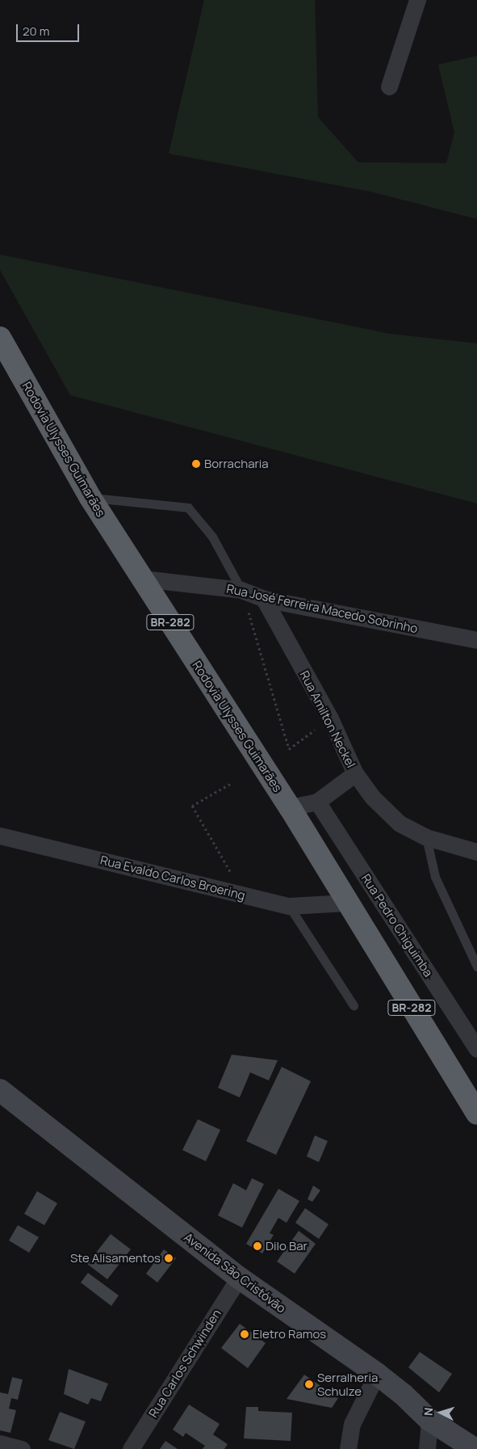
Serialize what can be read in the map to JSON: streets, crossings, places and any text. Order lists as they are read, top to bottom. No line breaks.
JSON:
{"streets":{"highway":["Rodovia Ulysses Guimarães","BR-282"],"main road":["Avenida São Cristóvão"],"street":["Rua José Ferreira Macedo Sobrinho","Rua Amilton Neckel","Rua Evaldo Carlos Broering","Rua Pedro Chiguimba","Rua Carlos Schwinden"]},"crossings":[["Rodovia Ulysses Guimarães","Rua José Ferreira Macedo Sobrinho"],["Rodovia Ulysses Guimarães","Rua Amilton Neckel"],["Rodovia Ulysses Guimarães","Rua Evaldo Carlos Broering"],["Rua José Ferreira Macedo Sobrinho","Rua Amilton Neckel"],["Rua Amilton Neckel","Rua Pedro Chiguimba"],["Avenida São Cristóvão","Rua Carlos Schwinden"]],"places":["Borracharia","Dilo Bar","Ste Alisamentos","Eletro Ramos","Serralheria Schulze"],"scale_bar":"20 m","north":"left"}
